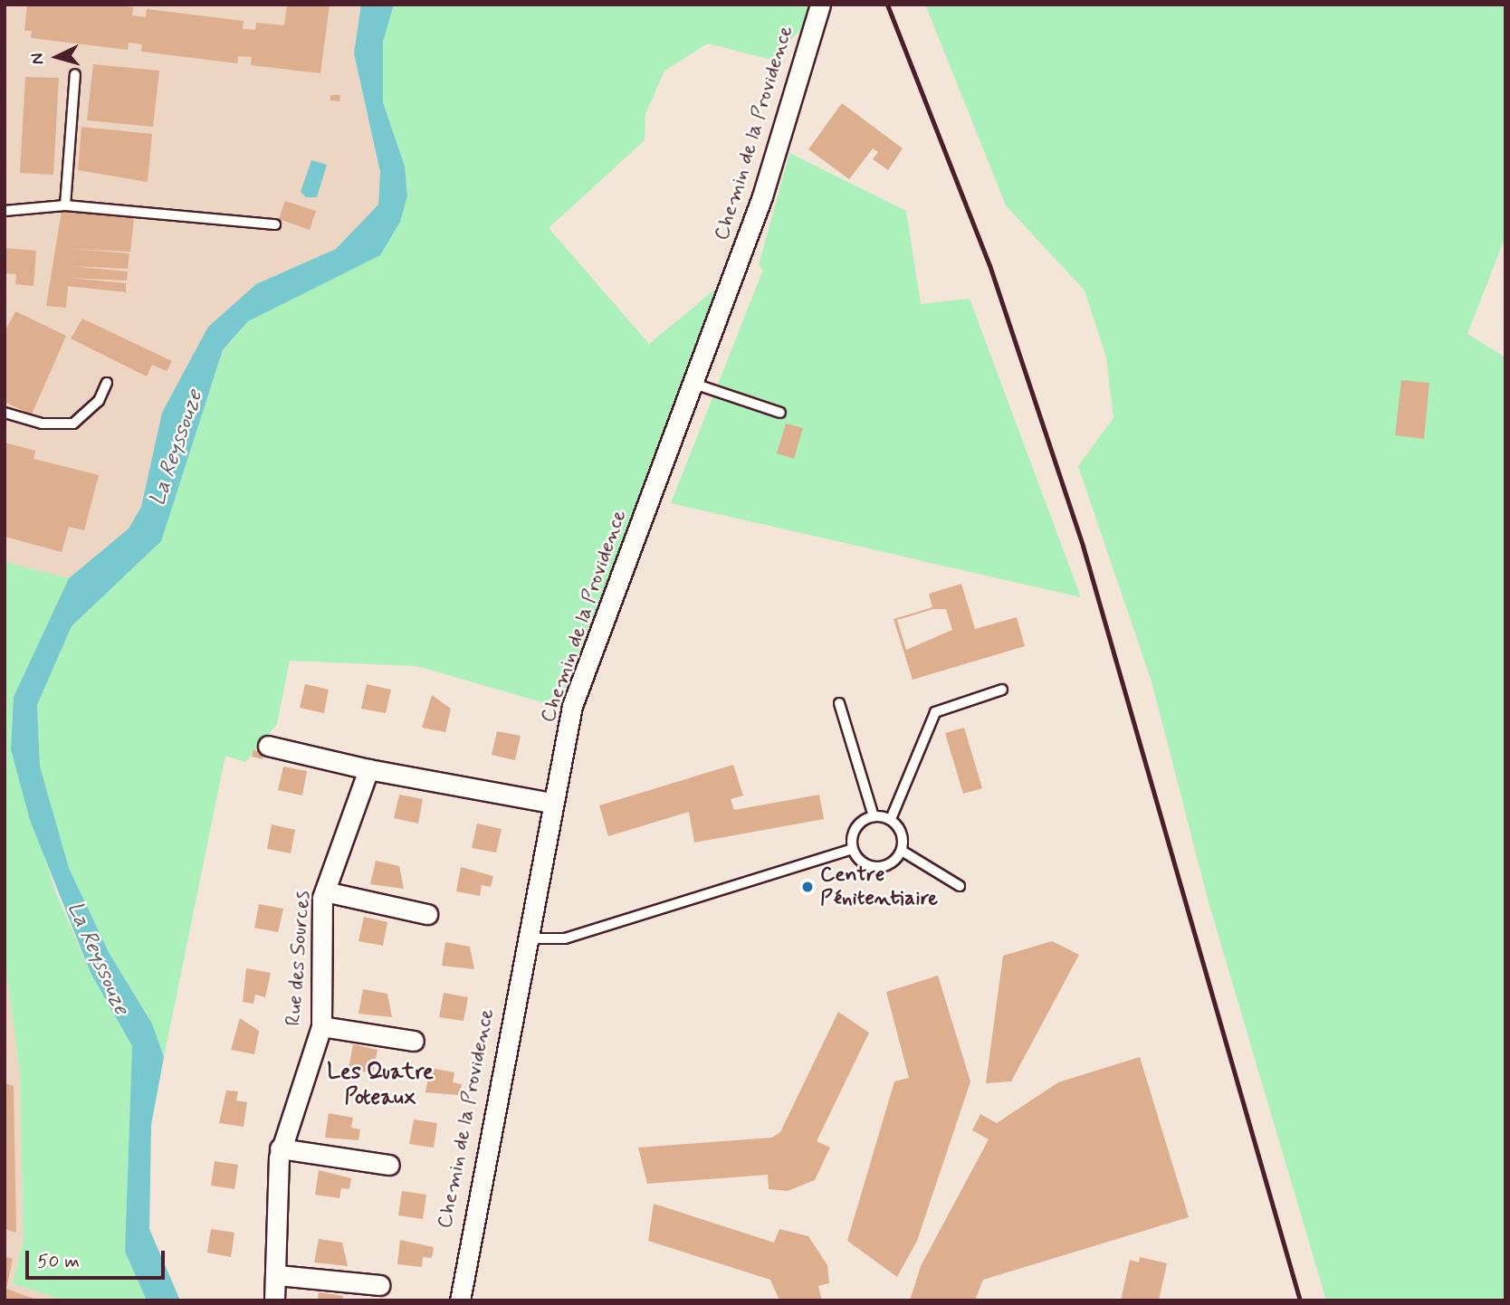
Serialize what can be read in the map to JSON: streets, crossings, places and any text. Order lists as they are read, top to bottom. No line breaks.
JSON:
{"streets":{"street":["Chemin de la Providence","Rue des Sources"]},"districts":["Les Quatre Poteaux"],"water":["La Reyssouze"],"places":["Centre Pénitentiaire"],"scale_bar":"50 m","north":"left"}
